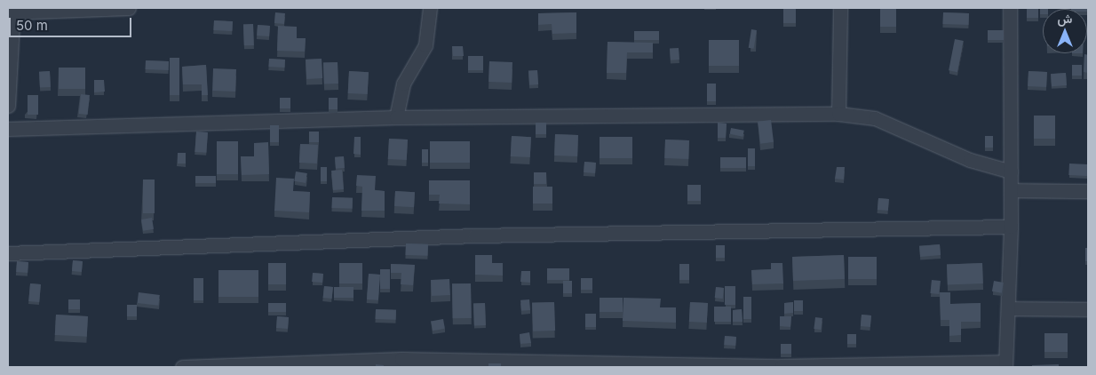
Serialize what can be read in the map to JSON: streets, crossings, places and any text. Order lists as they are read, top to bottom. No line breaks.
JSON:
{"scale_bar":"50 m","north":"top"}
